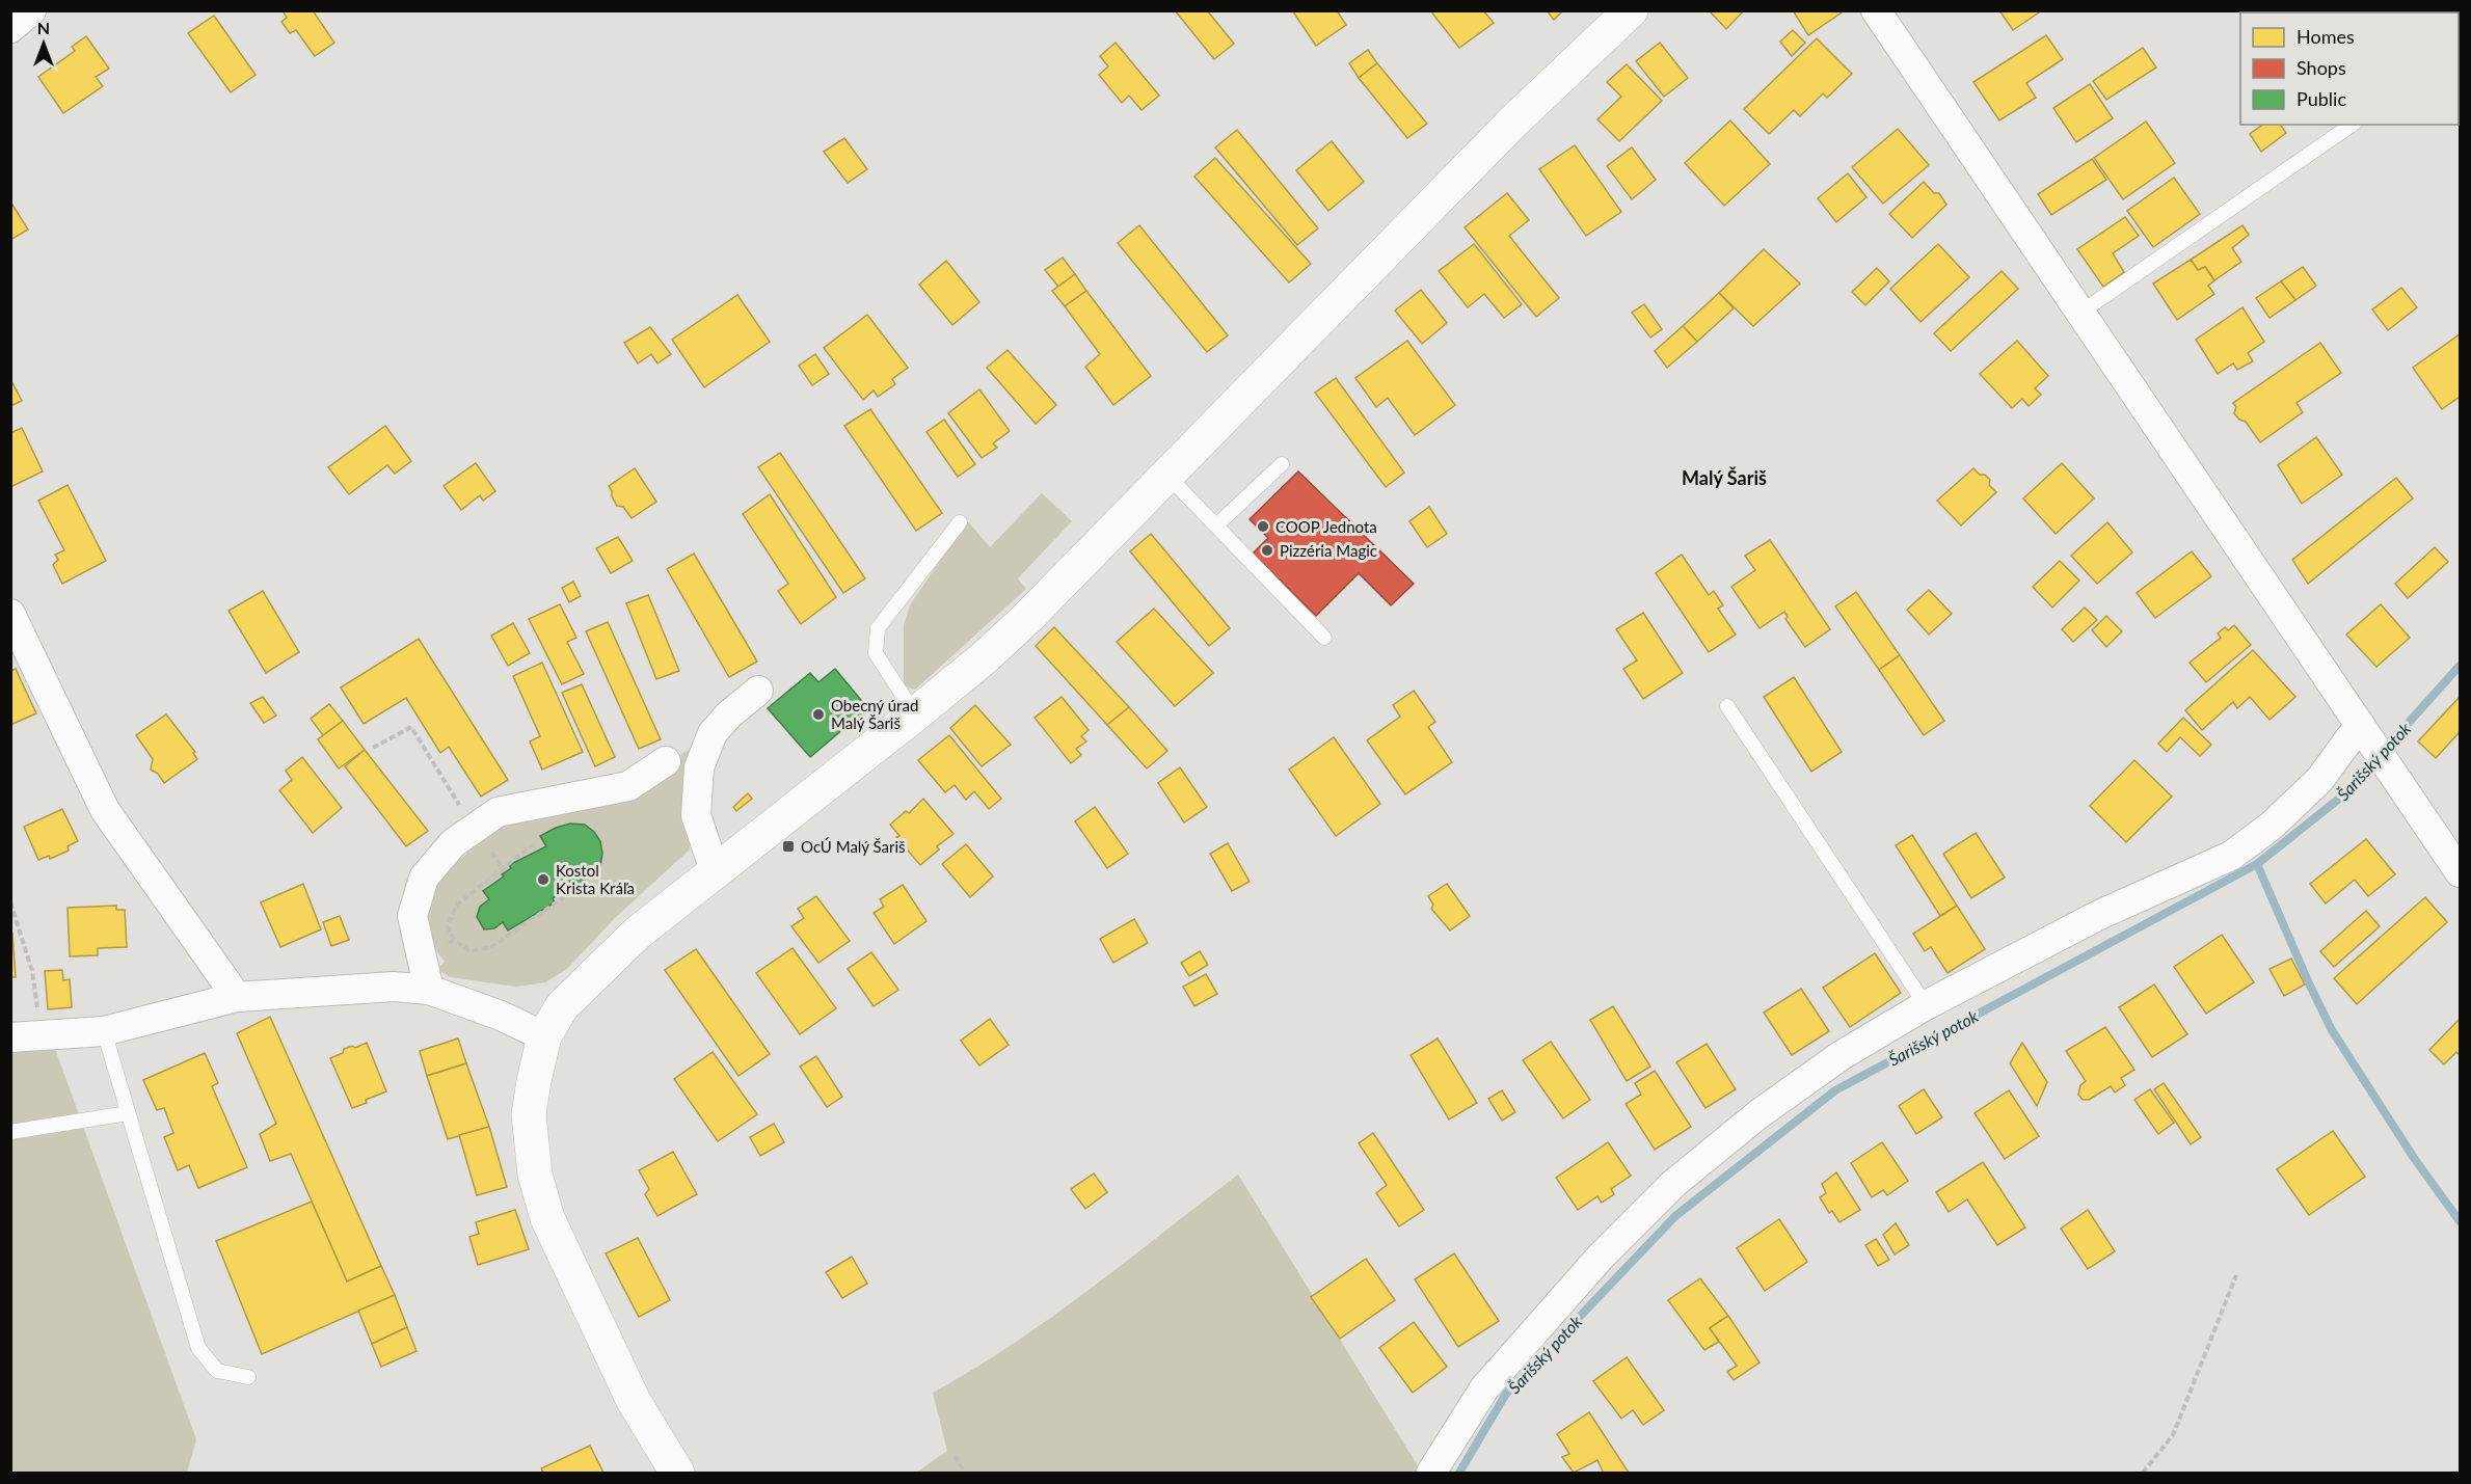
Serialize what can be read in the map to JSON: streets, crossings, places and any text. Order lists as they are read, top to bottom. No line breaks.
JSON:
{"districts":["Malý Šariš"],"water":["Šarišský potok"],"places":{"other":["COOP Jednota","Pizzéria Magic","Obecný úrad Malý Šariš","Kostol Krista Kráľa"],"transit":["OcÚ Malý Šariš"]},"legend":["Homes","Shops","Public"],"north":"top"}
